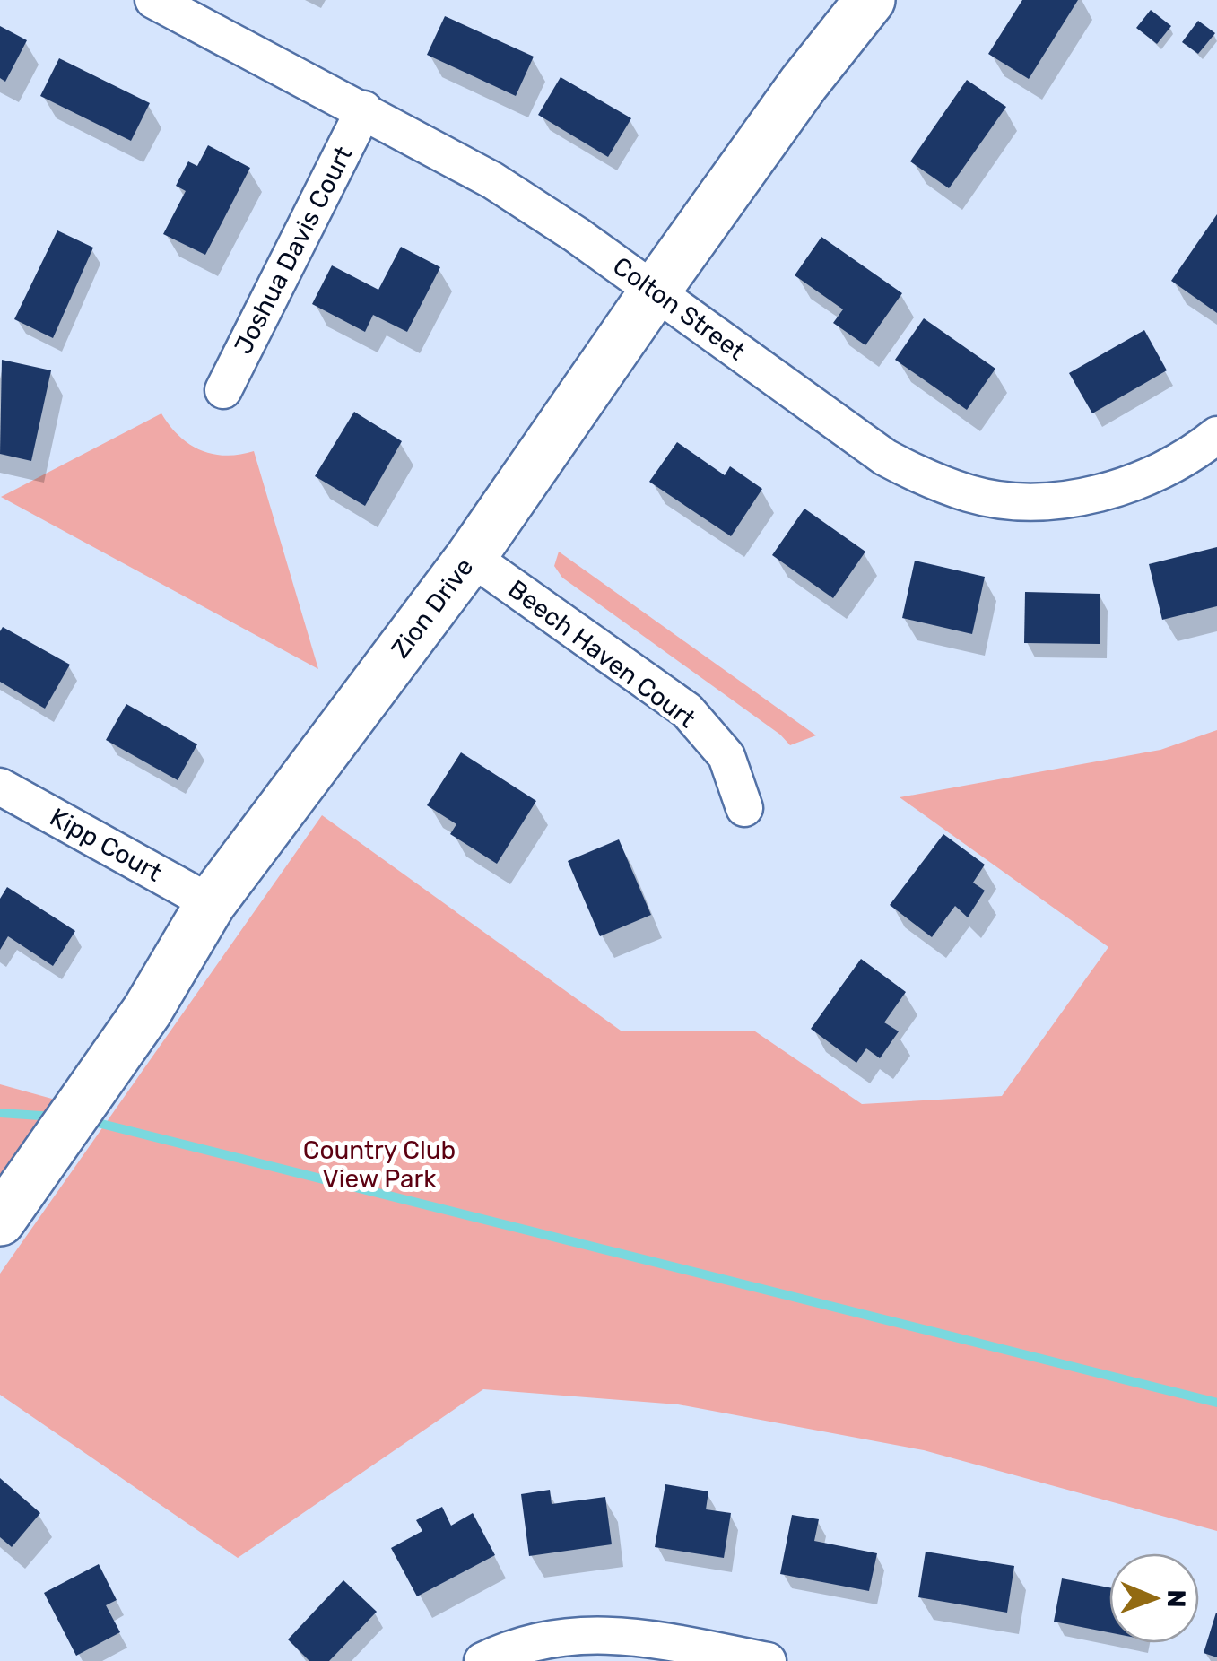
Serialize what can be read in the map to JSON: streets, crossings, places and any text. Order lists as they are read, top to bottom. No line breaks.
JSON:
{"streets":{"main road":["Zion Drive"],"street":["Joshua Davis Court","Colton Street","Beech Haven Court","Kipp Court"]},"crossings":[["Joshua Davis Court","Colton Street"],["Colton Street","Zion Drive"],["Zion Drive","Beech Haven Court"],["Zion Drive","Kipp Court"]],"parks":["Country Club View Park"],"north":"right"}
